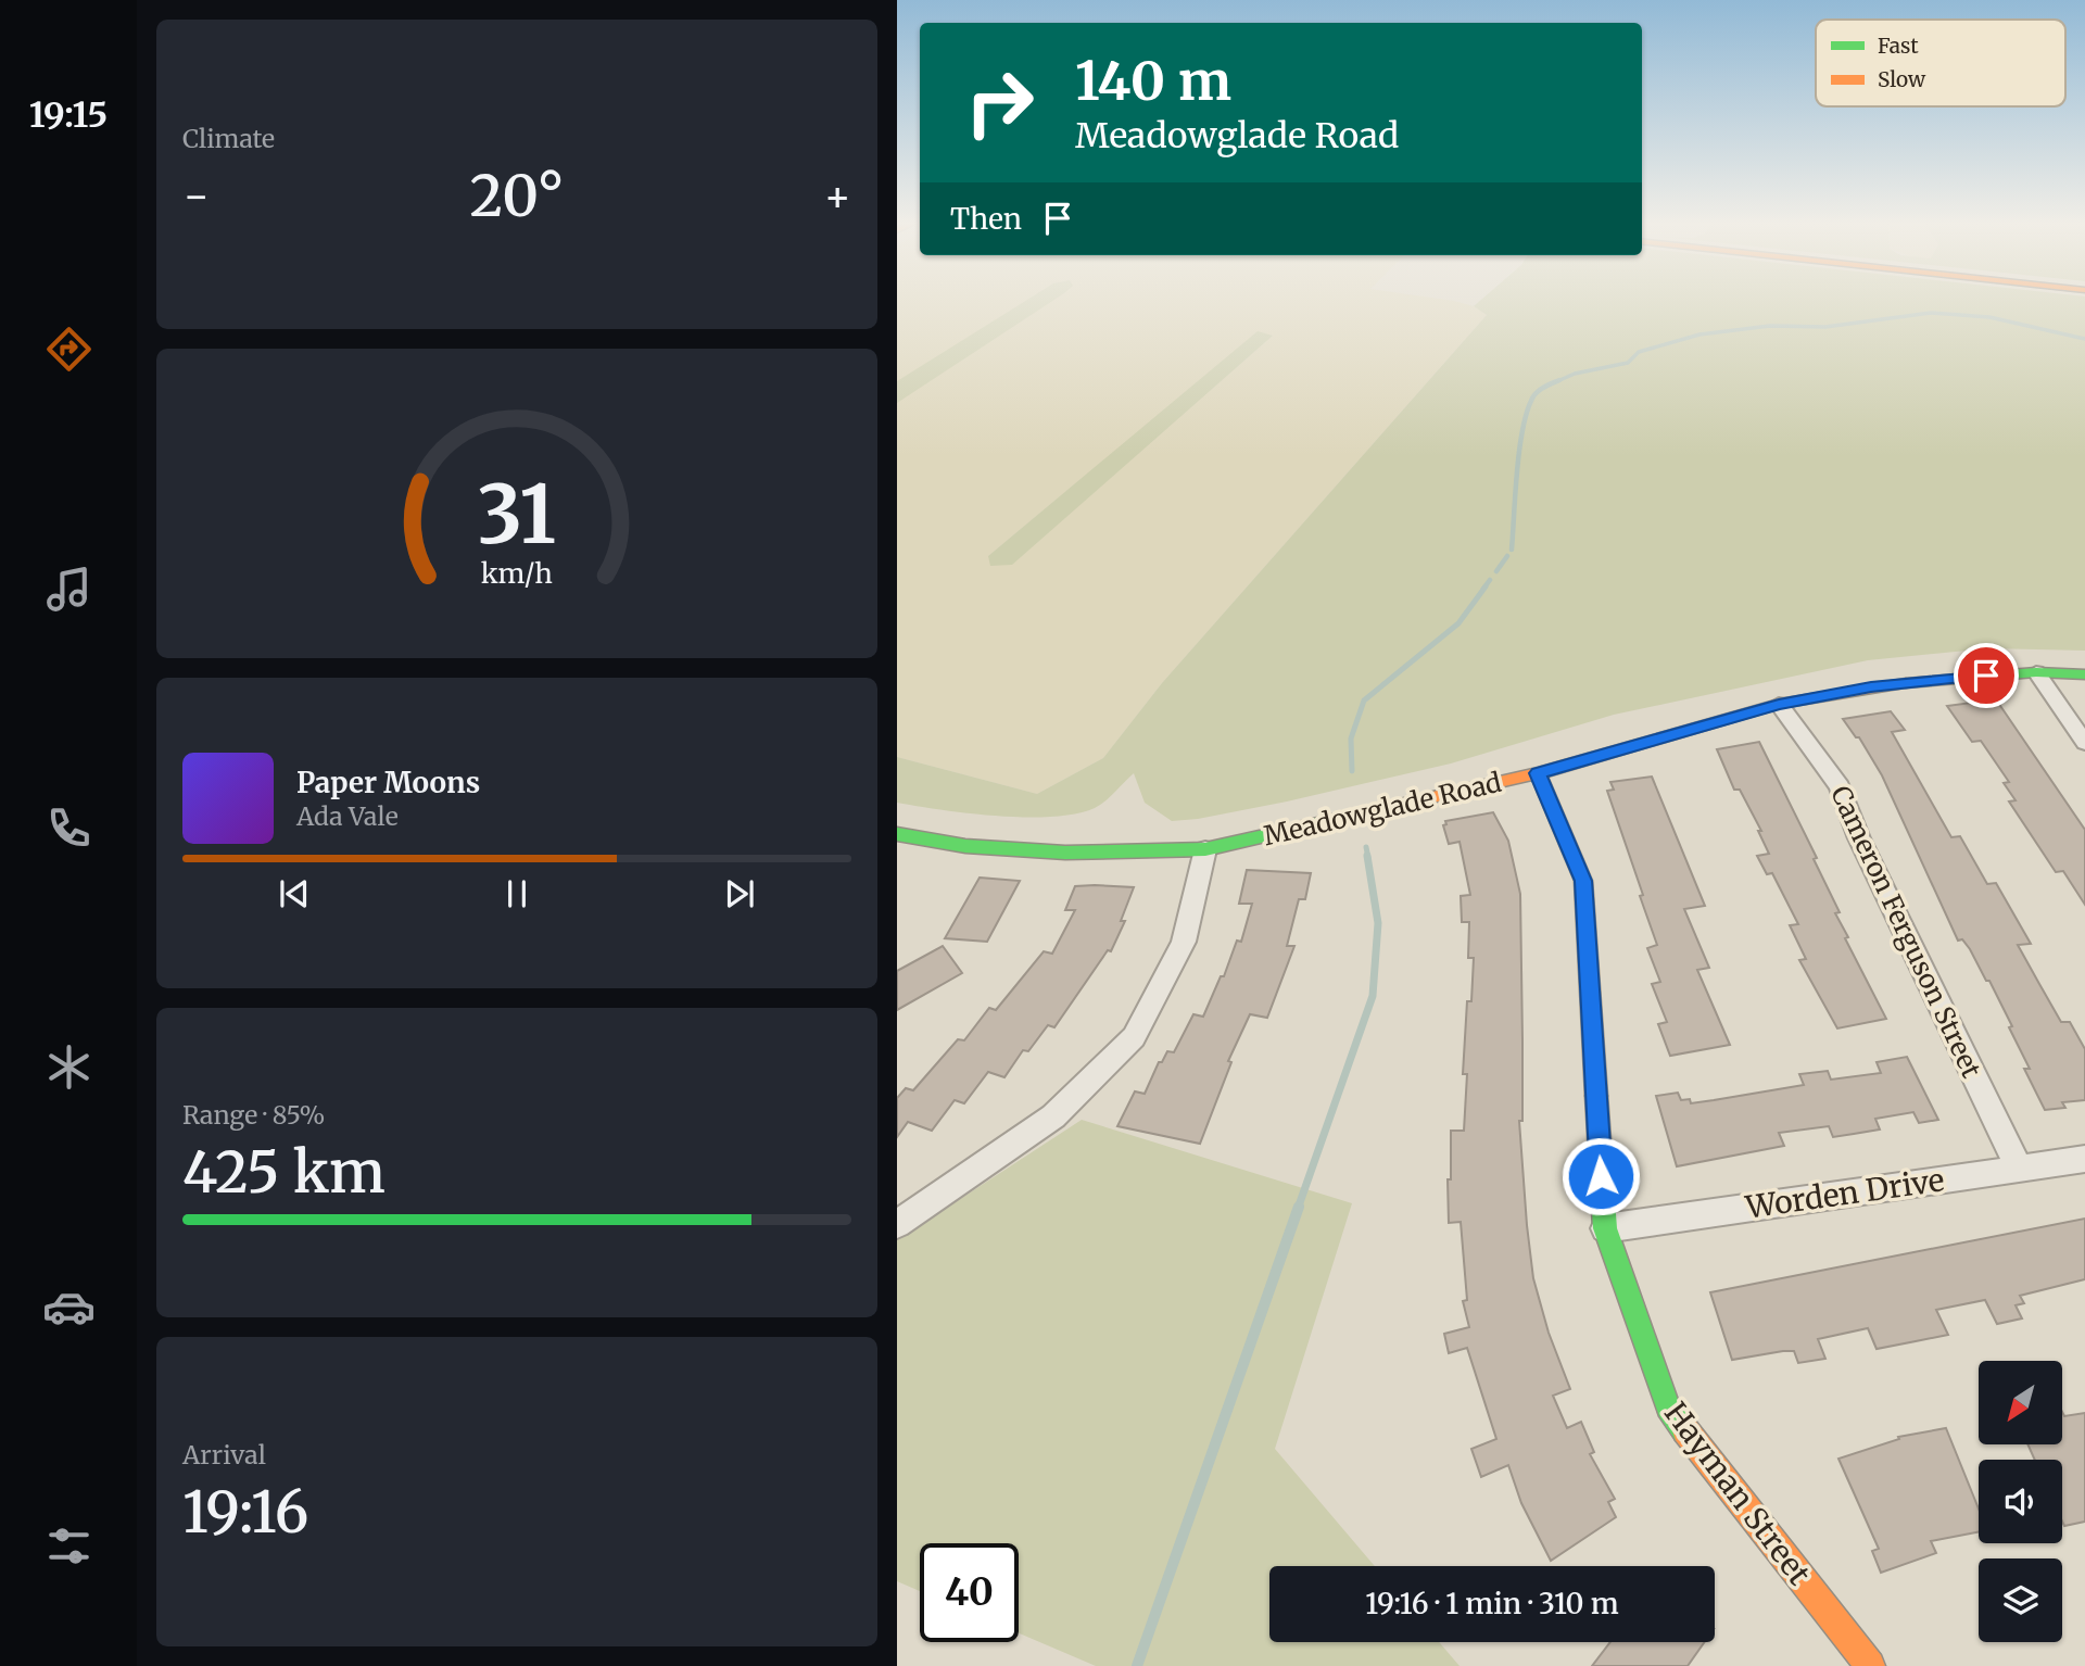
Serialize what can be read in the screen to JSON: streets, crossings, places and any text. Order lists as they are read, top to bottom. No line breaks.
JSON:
{"streets":{"street":["Meadowglade Road","Cameron Ferguson Street","Worden Drive","Hayman Street"]},"crossings":[["Meadowglade Road","Cameron Ferguson Street"],["Meadowglade Road","Hayman Street"],["Cameron Ferguson Street","Worden Drive"],["Worden Drive","Hayman Street"]],"legend":["Fast","Slow"],"north":"bottom left","page":{"tabs":"19:15","tile":["Climate",["Range · 85%","425 km"],["Arrival","19:16"]],"turn":["140 m","Meadowglade Road"],"heat":["−","20°","+"],"then":"Then","song":["Paper Moons","Ada Vale"],"limit":"40","trip":"19:16 · 1 min · 310 m","gauge":["31","km/h"]}}
